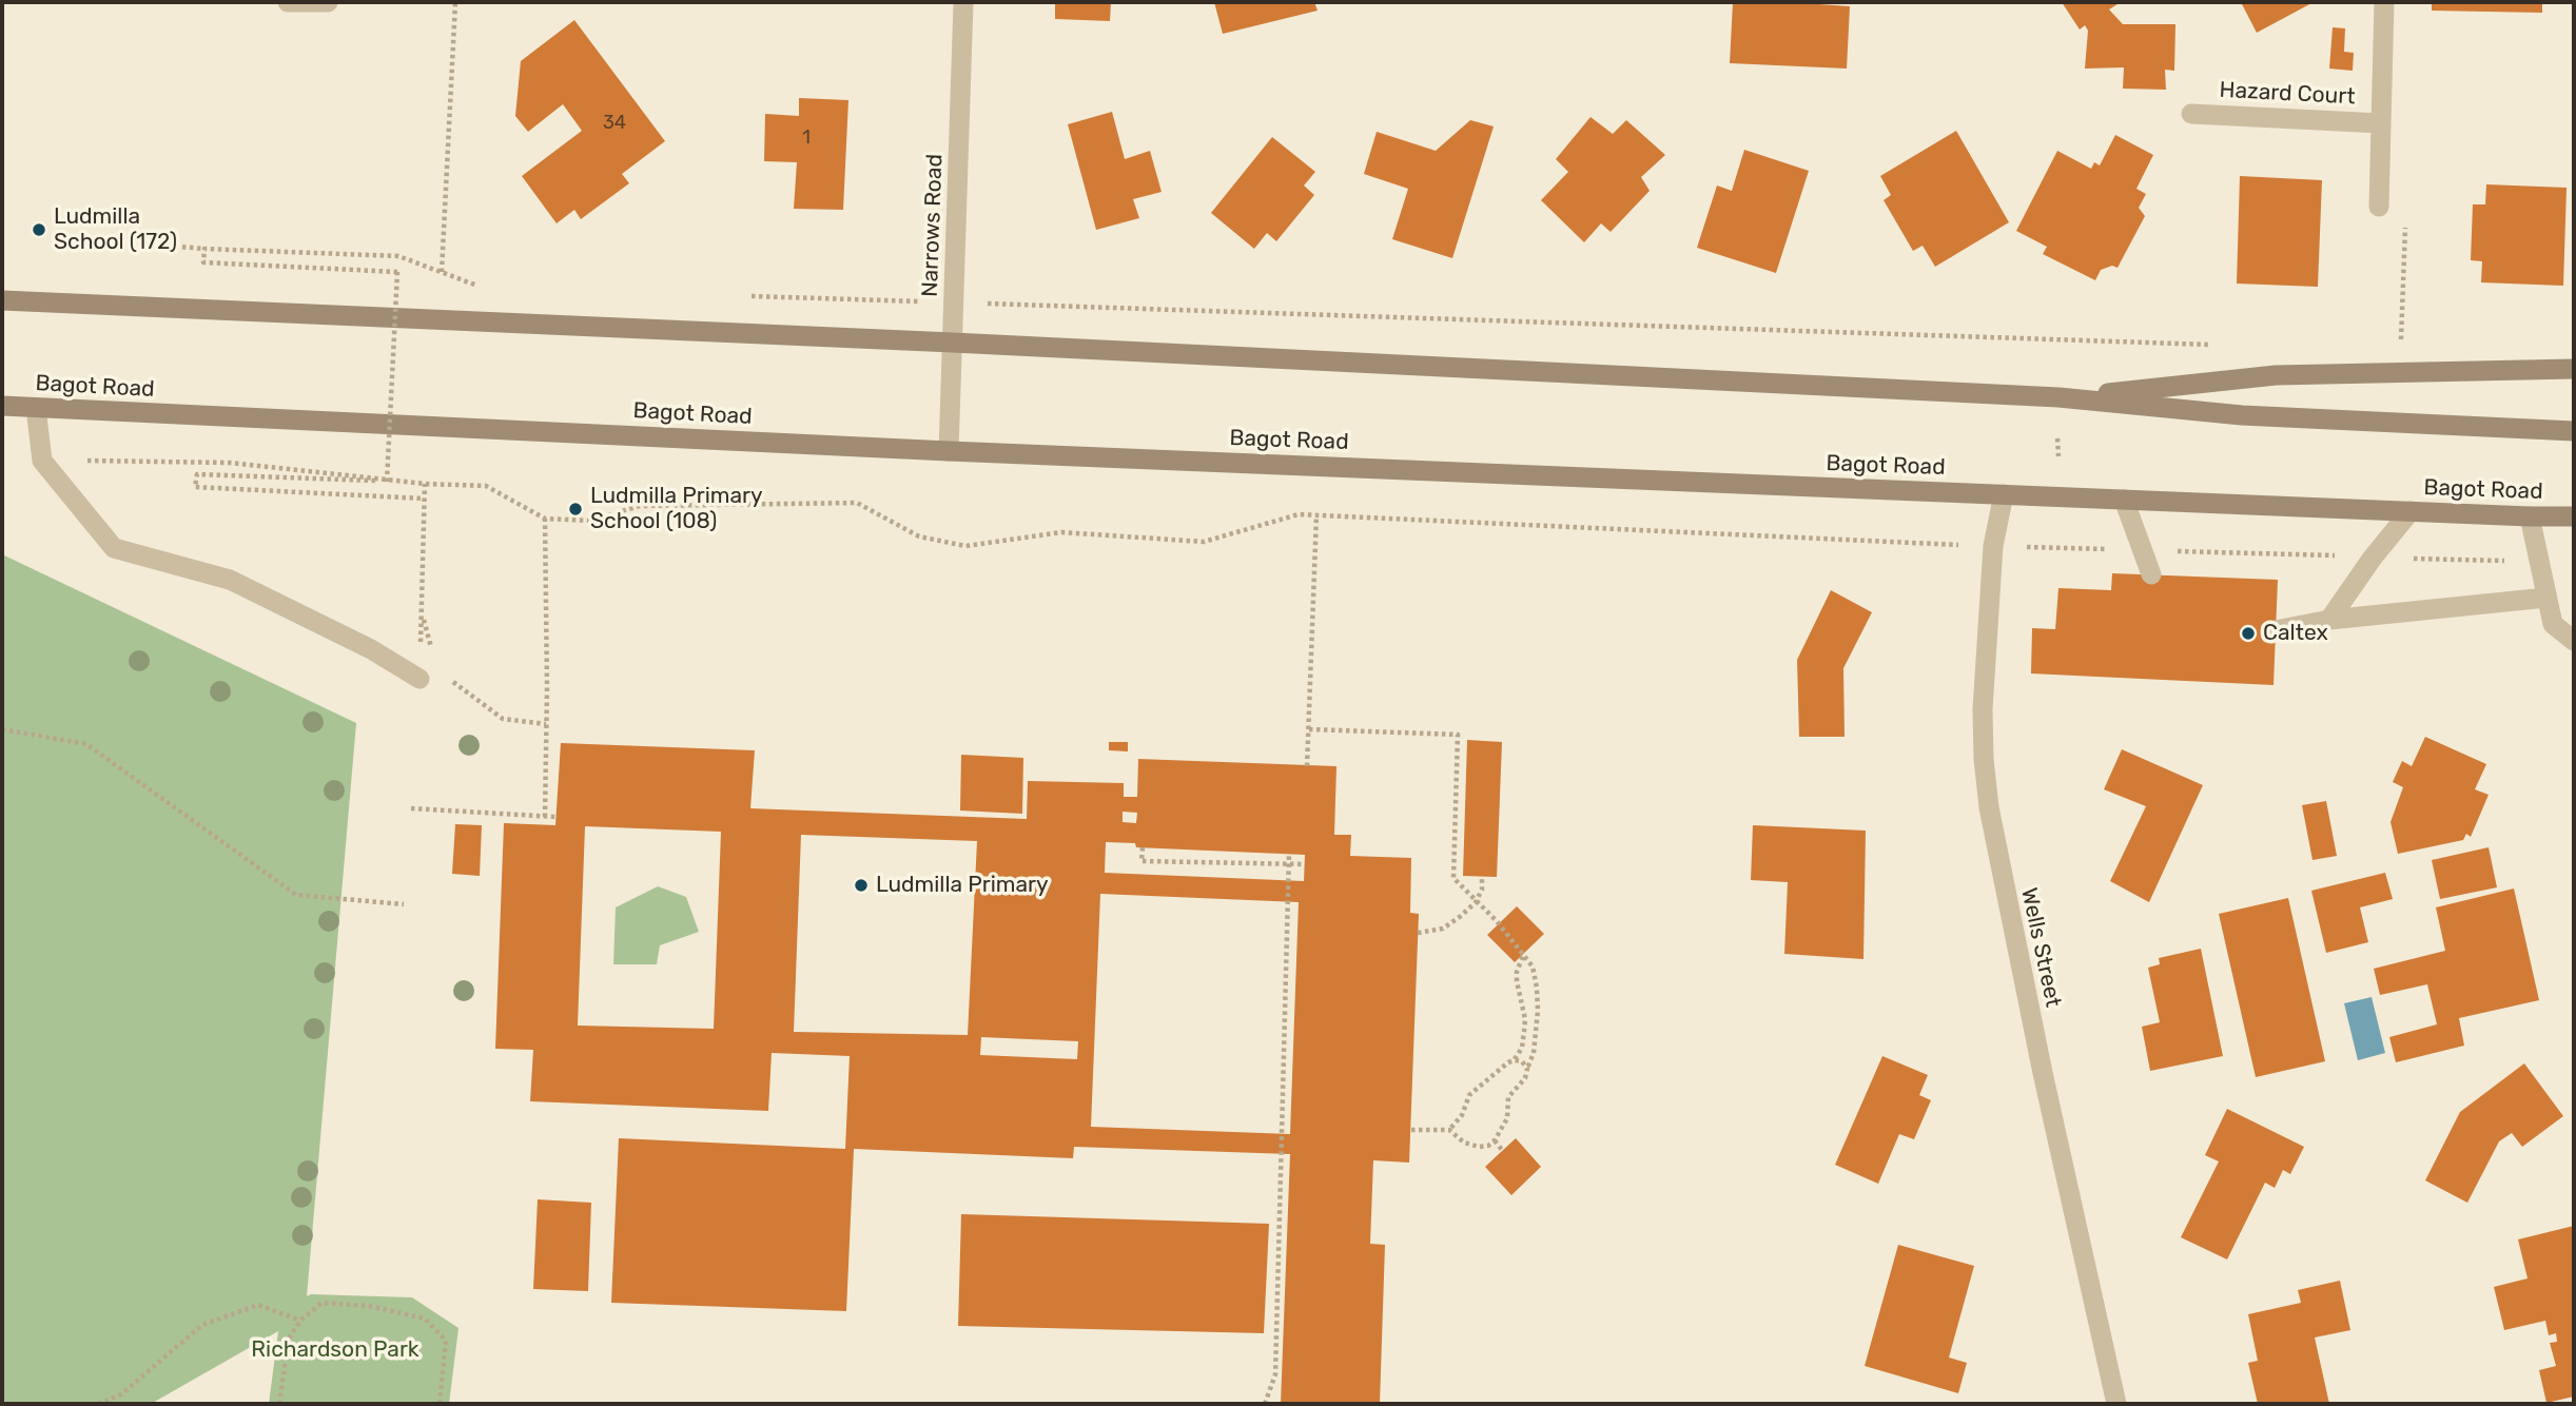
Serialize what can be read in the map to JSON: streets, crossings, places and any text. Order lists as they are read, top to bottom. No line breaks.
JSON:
{"streets":{"main road":["Bagot Road"],"street":["Hazard Court","Narrows Road","Wells Street"]},"crossings":[["Narrows Road","Bagot Road"],["Bagot Road","Wells Street"]],"parks":["Richardson Park"],"places":["Ludmilla School (172)","Ludmilla Primary School (108)","Caltex","Ludmilla Primary"],"house_numbers":["34","1"]}
